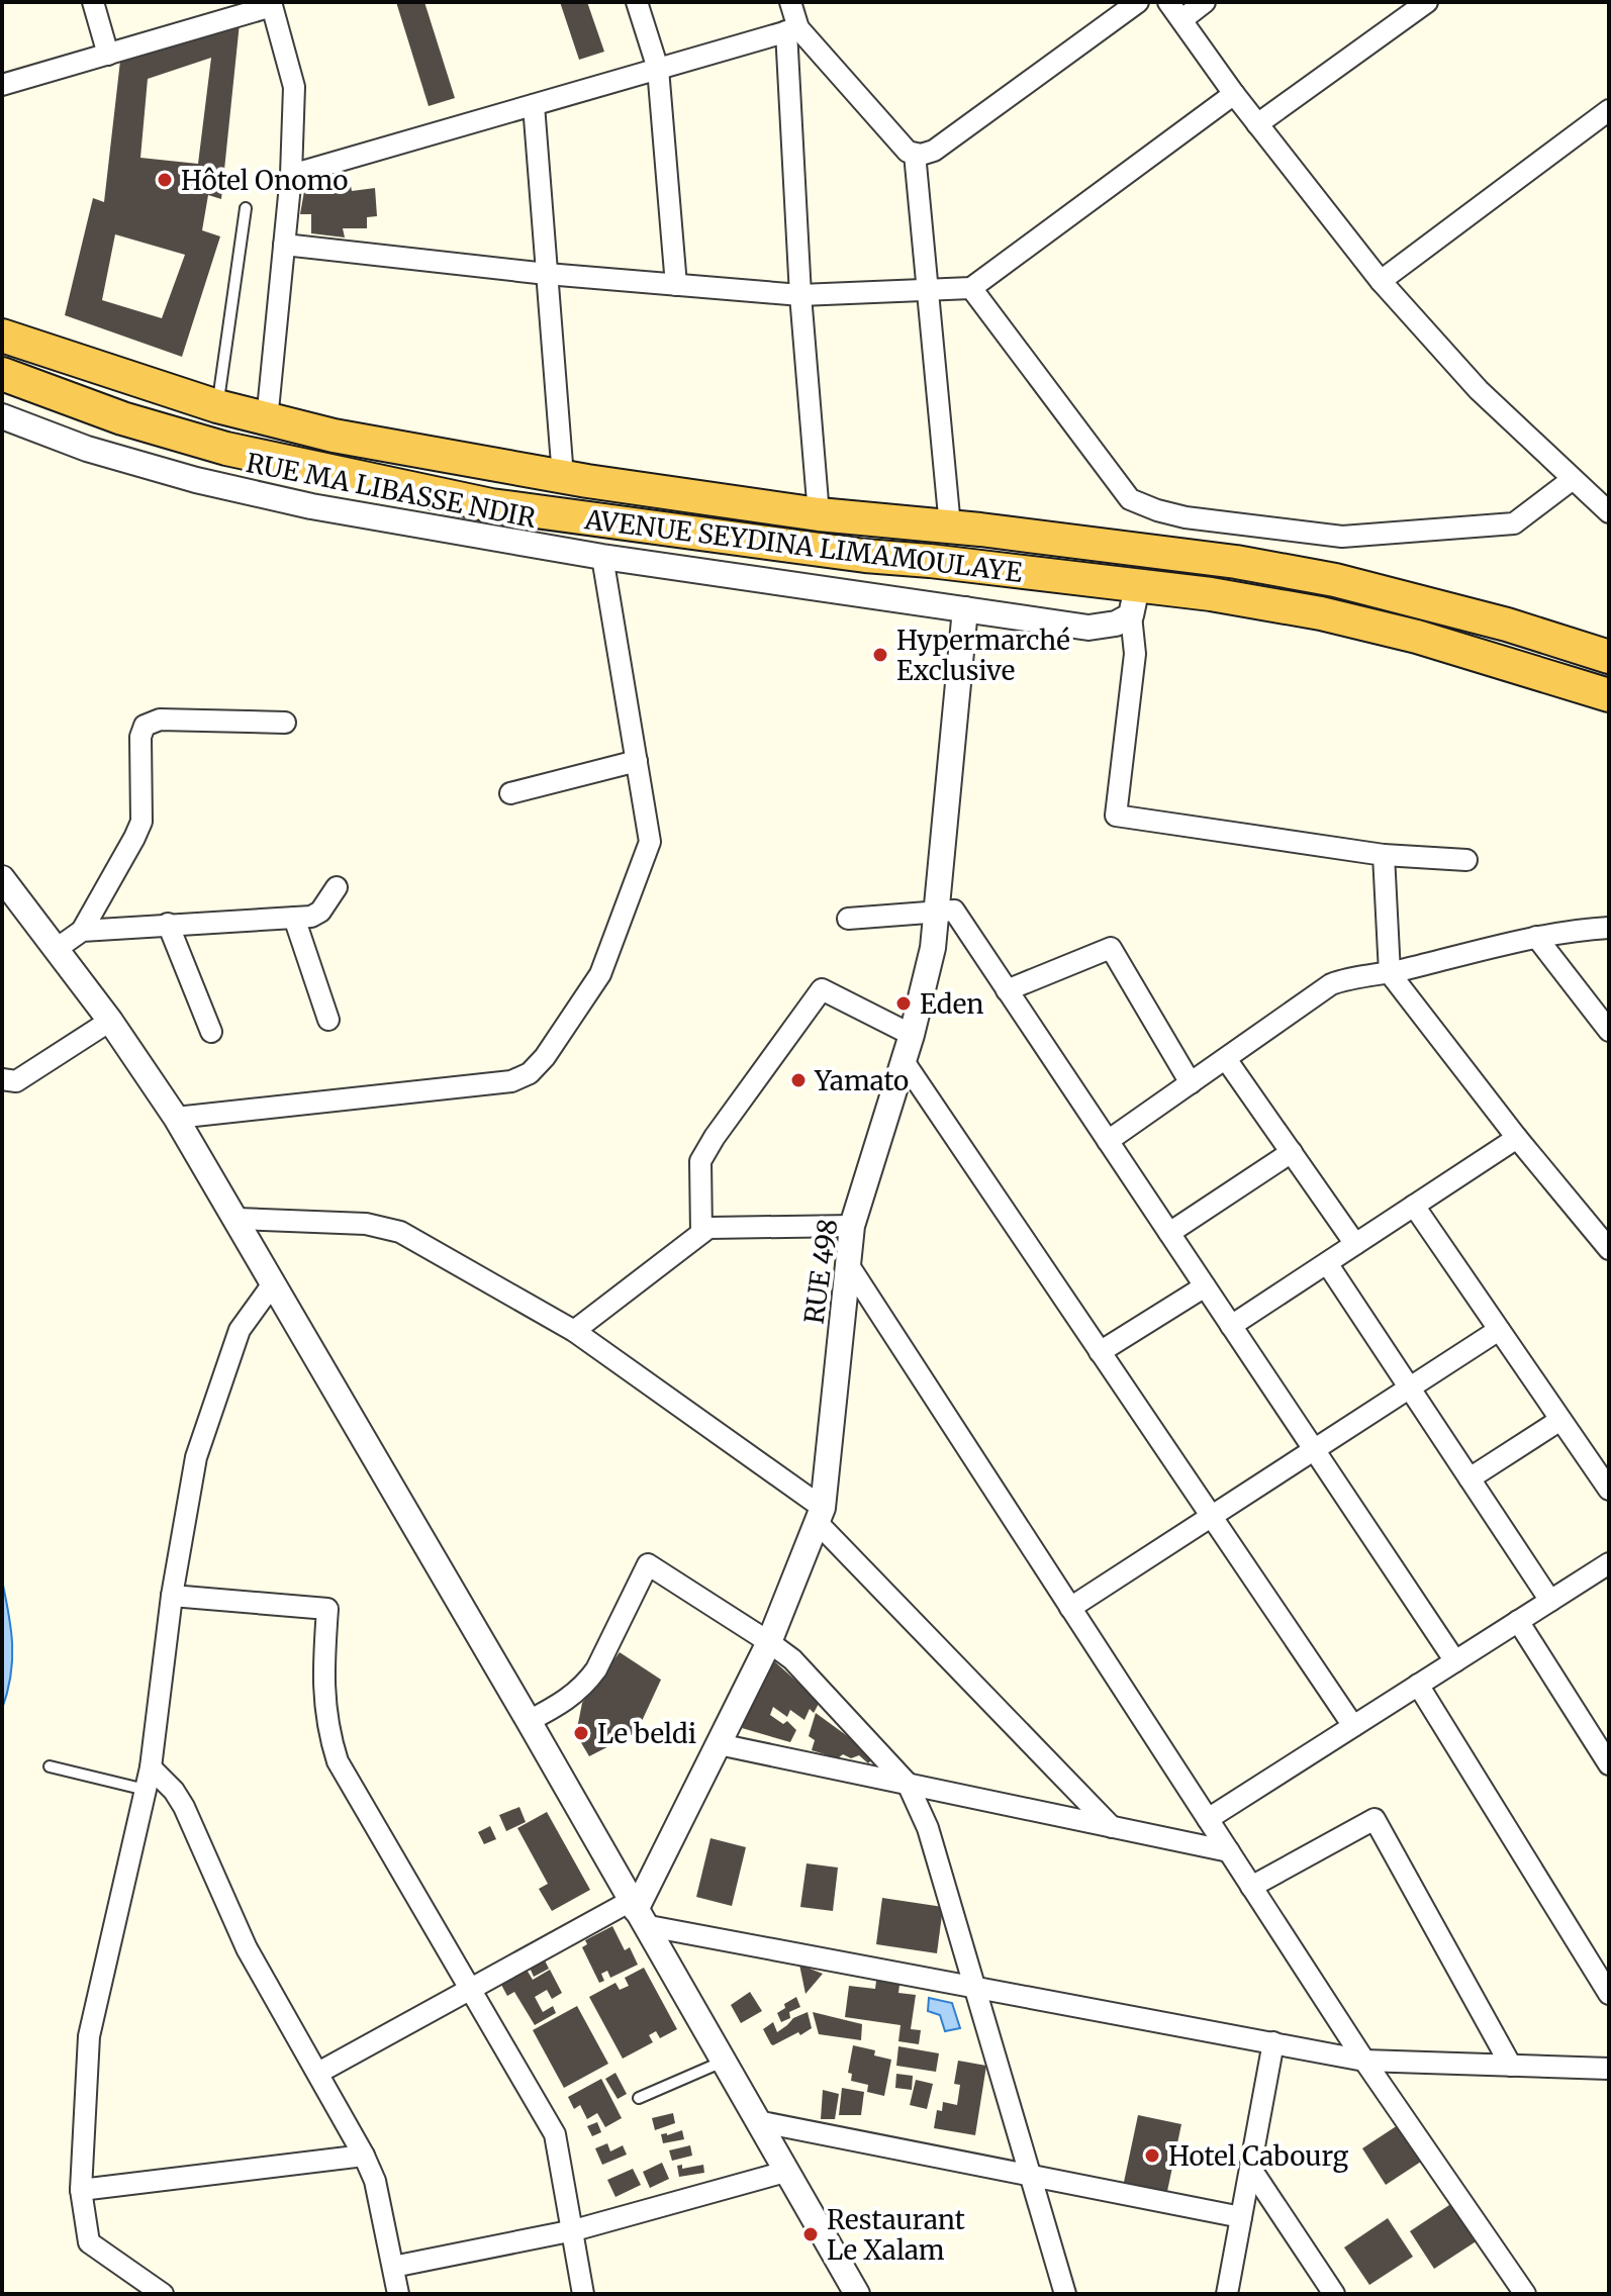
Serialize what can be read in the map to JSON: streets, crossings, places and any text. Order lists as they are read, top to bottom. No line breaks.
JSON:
{"streets":{"highway":["AVENUE SEYDINA LIMAMOULAYE"],"street":["RUE MA LIBASSE NDIR","RUE 498"]},"crossings":[["RUE MA LIBASSE NDIR","AVENUE SEYDINA LIMAMOULAYE"],["RUE MA LIBASSE NDIR","RUE 498"]],"places":["Hôtel Onomo","Hypermarché Exclusive","Eden","Yamato","Le beldi","Hotel Cabourg","Restaurant Le Xalam"]}
